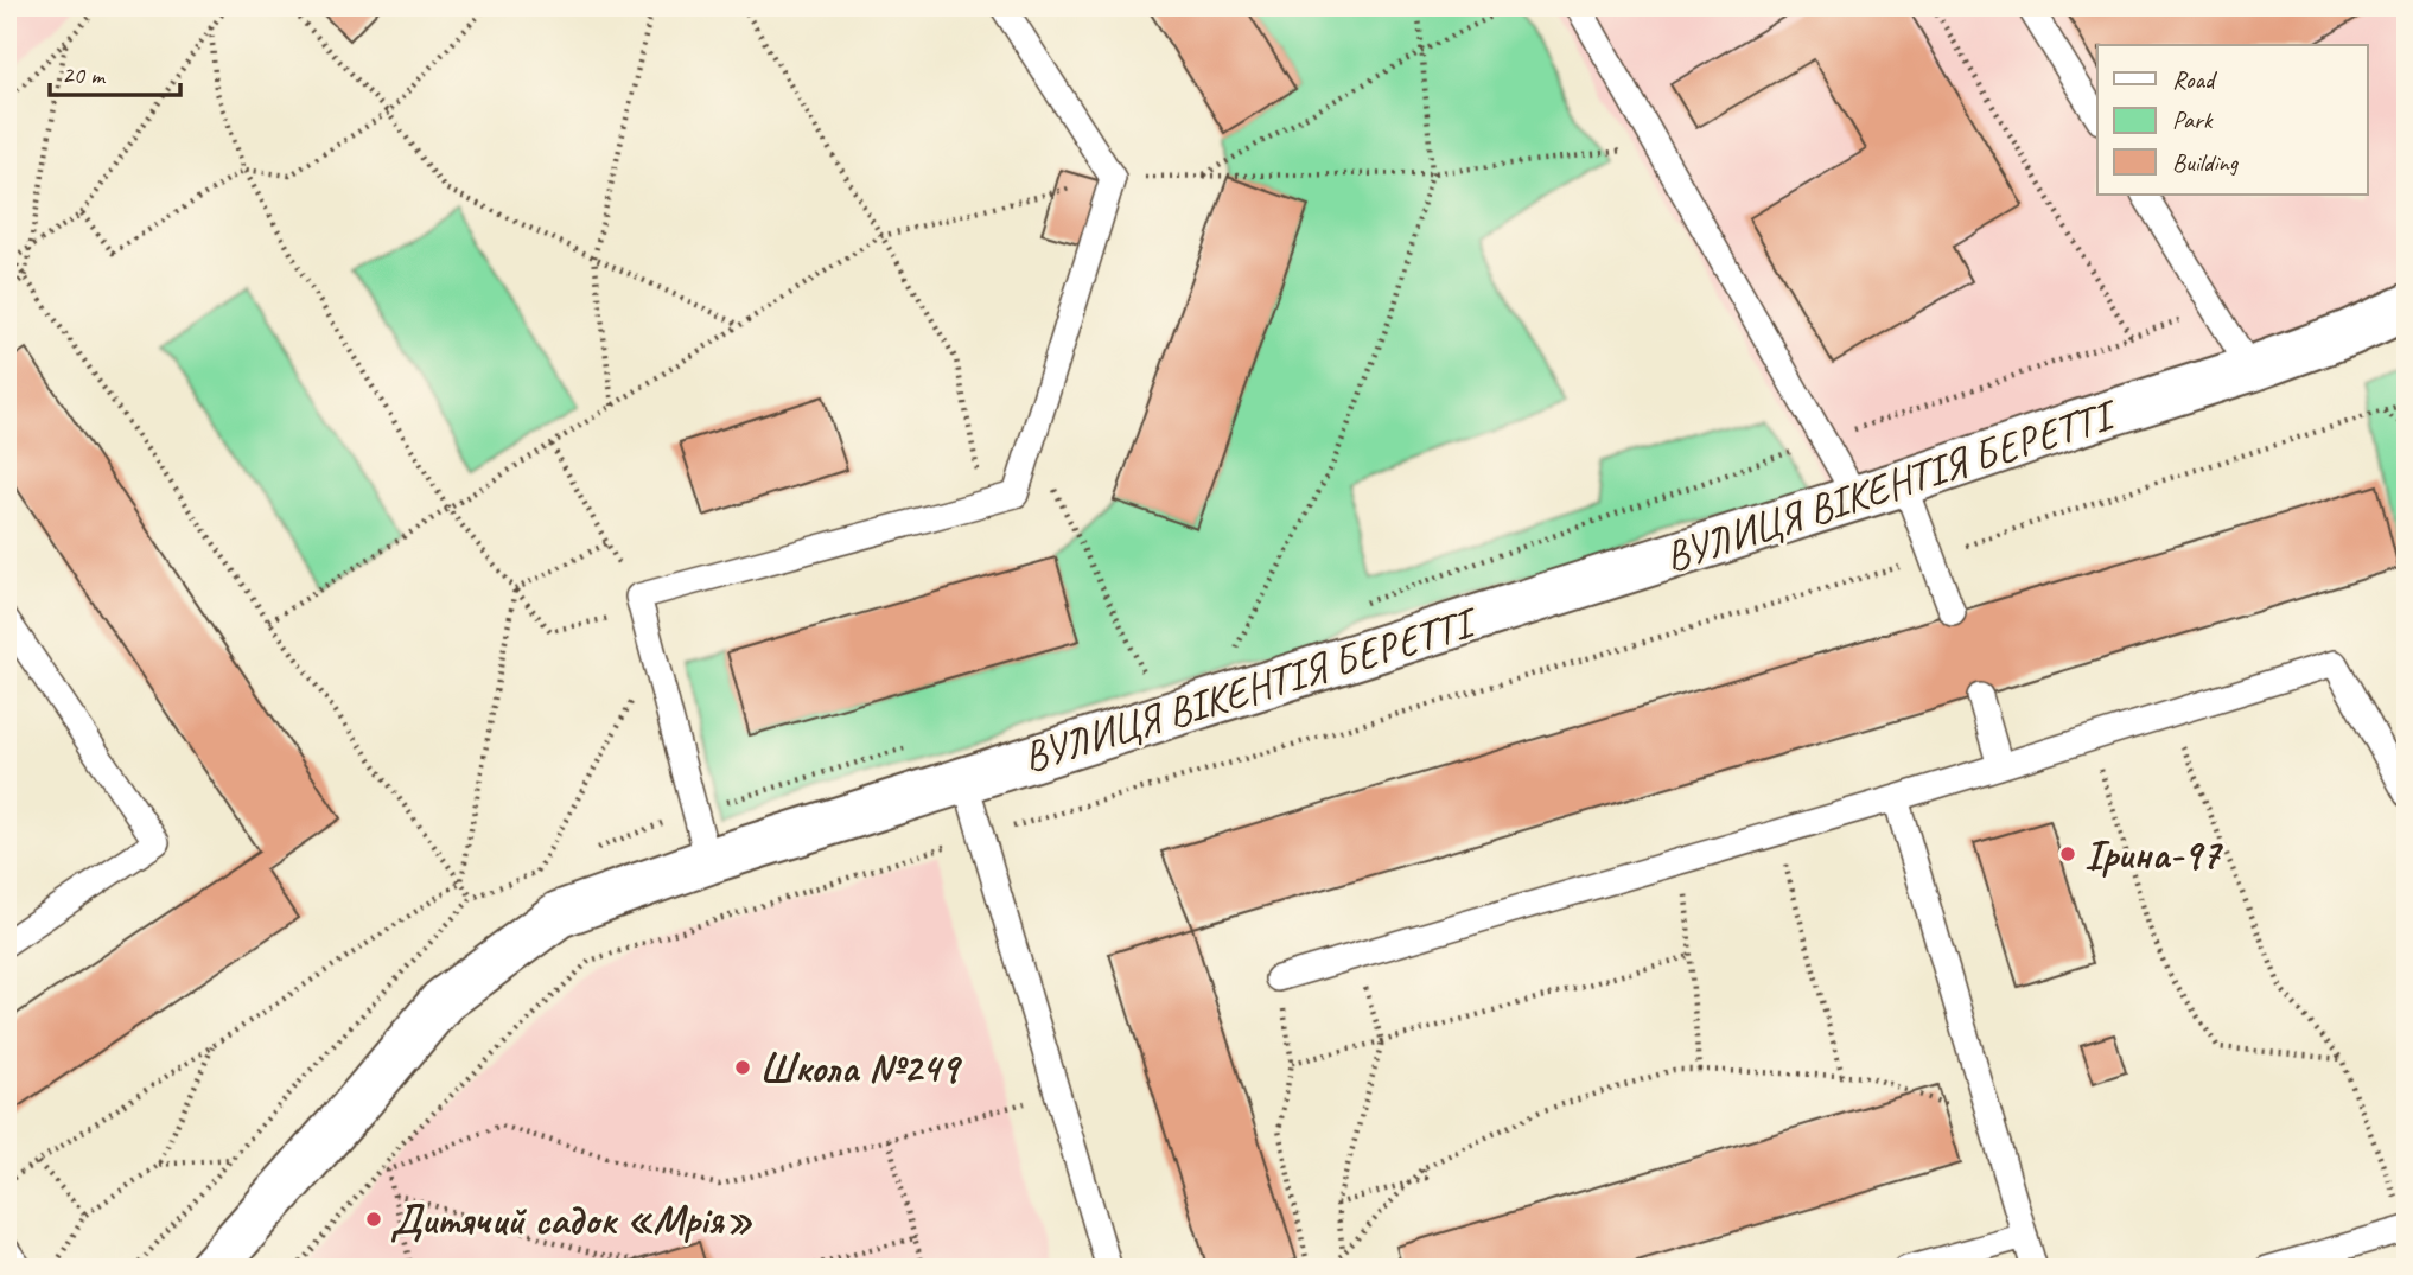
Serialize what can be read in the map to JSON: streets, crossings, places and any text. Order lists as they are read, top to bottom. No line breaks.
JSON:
{"streets":{"street":["ВУЛИЦЯ ВІКЕНТІЯ БЕРЕТТІ"]},"places":["Ірина-97","Школа №249","Дитячий садок «Мрія»"],"legend":["Road","Park","Building"],"scale_bar":"20 m"}
